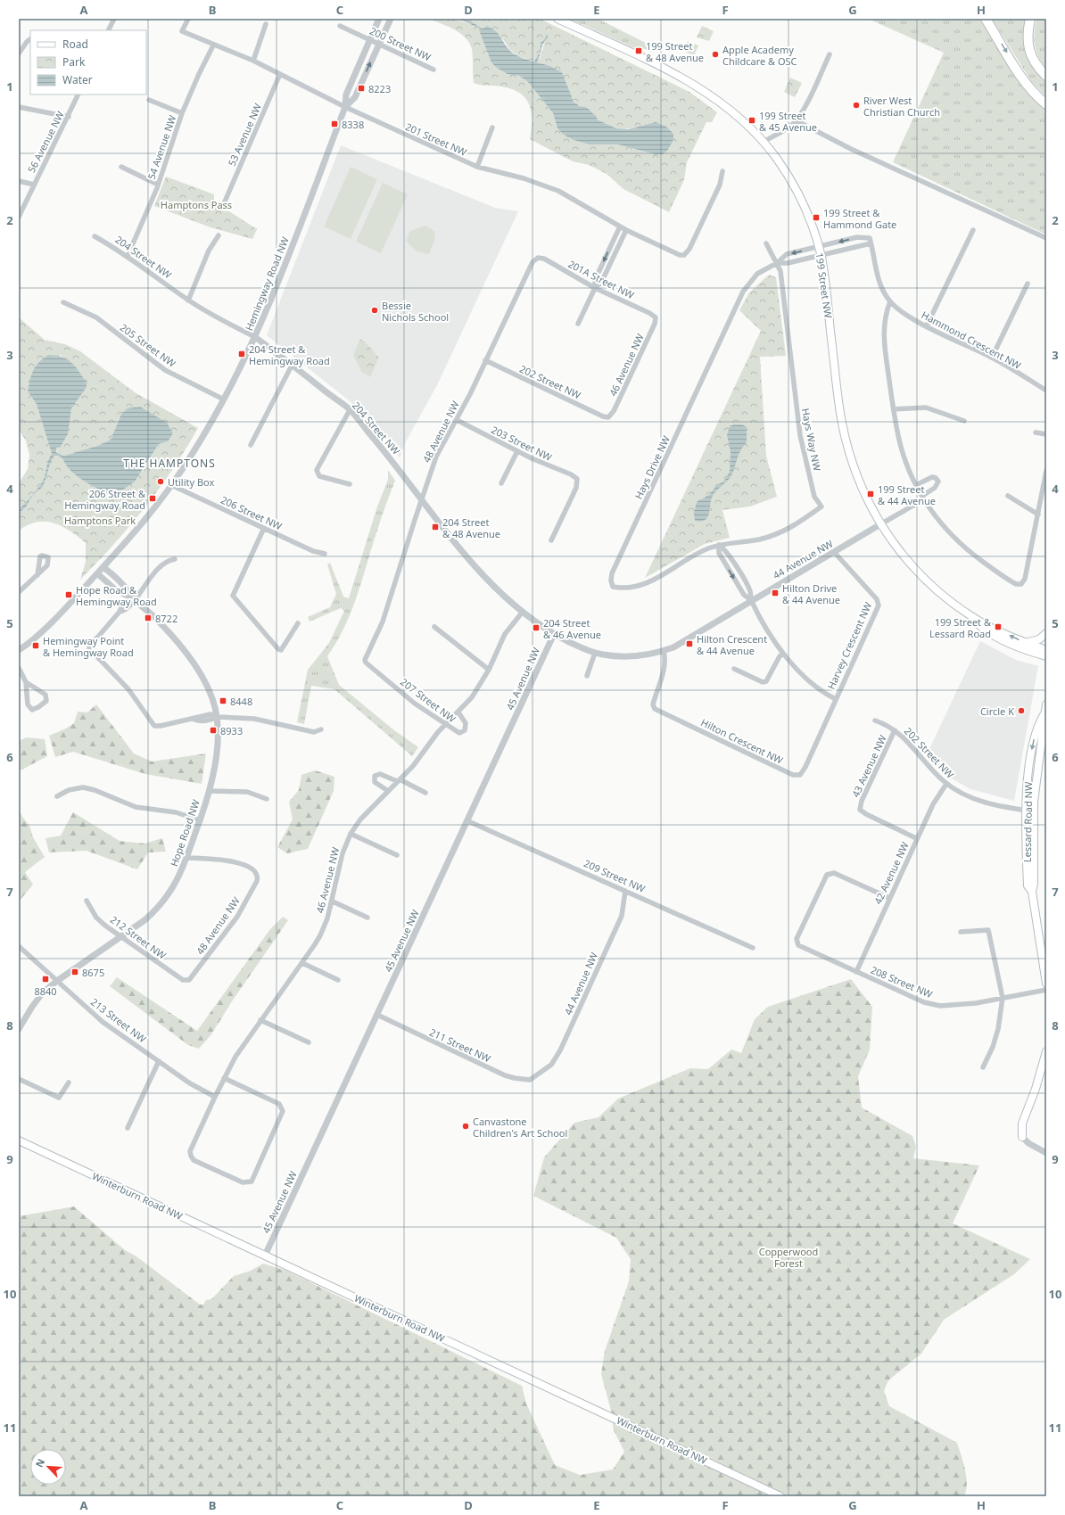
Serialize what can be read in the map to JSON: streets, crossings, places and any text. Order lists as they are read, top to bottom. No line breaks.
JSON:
{"streets":{"main road":["199 Street NW","Lessard Road NW","Winterburn Road NW"],"street":["200 Street NW","53 Avenue NW","201 Street NW","56 Avenue NW","54 Avenue NW","204 Street NW","201A Street NW","Hemingway Road NW","Hammond Crescent NW","205 Street NW","46 Avenue NW","202 Street NW","48 Avenue NW","Hays Way NW","203 Street NW","Hays Drive NW","206 Street NW","44 Avenue NW","Harvey Crescent NW","45 Avenue NW","207 Street NW","Hilton Crescent NW","43 Avenue NW","Hope Road NW","42 Avenue NW","209 Street NW","212 Street NW","208 Street NW","213 Street NW","211 Street NW"]},"crossings":[["200 Street NW","Hemingway Road NW"],["53 Avenue NW","201 Street NW"],["201 Street NW","54 Avenue NW"],["201 Street NW","Hemingway Road NW"],["54 Avenue NW","204 Street NW"],["204 Street NW","Hemingway Road NW"],["204 Street NW","46 Avenue NW"],["204 Street NW","48 Avenue NW"],["204 Street NW","44 Avenue NW"],["204 Street NW","45 Avenue NW"],["204 Street NW","Hilton Crescent NW"],["201A Street NW","46 Avenue NW"],["201A Street NW","48 Avenue NW"],["Hemingway Road NW","205 Street NW"],["Hemingway Road NW","206 Street NW"],["Hemingway Road NW","Hope Road NW"],["199 Street NW","Hays Drive NW"],["199 Street NW","44 Avenue NW"],["Hammond Crescent NW","Hays Drive NW"],["46 Avenue NW","202 Street NW"],["46 Avenue NW","207 Street NW"],["46 Avenue NW","213 Street NW"],["202 Street NW","48 Avenue NW"],["202 Street NW","43 Avenue NW"],["202 Street NW","Lessard Road NW"],["202 Street NW","42 Avenue NW"],["48 Avenue NW","203 Street NW"],["48 Avenue NW","207 Street NW"],["48 Avenue NW","Hope Road NW"],["48 Avenue NW","212 Street NW"],["Hays Way NW","Hays Drive NW"],["44 Avenue NW","Harvey Crescent NW"],["44 Avenue NW","209 Street NW"],["44 Avenue NW","211 Street NW"],["Harvey Crescent NW","Hilton Crescent NW"],["45 Avenue NW","209 Street NW"],["45 Avenue NW","211 Street NW"],["45 Avenue NW","Winterburn Road NW"],["43 Avenue NW","42 Avenue NW"],["Hope Road NW","212 Street NW"],["Hope Road NW","213 Street NW"],["42 Avenue NW","208 Street NW"]],"districts":["THE HAMPTONS"],"parks":["Hamptons Pass","Hamptons Park","Copperwood Forest"],"places":{"transit":["199 Street & 48 Avenue","8223","199 Street & 45 Avenue","8338","199 Street & Hammond Gate","204 Street & Hemingway Road","199 Street & 44 Avenue","206 Street & Hemingway Road","204 Street & 48 Avenue","Hilton Drive & 44 Avenue","Hope Road & Hemingway Road","8722","199 Street & Lessard Road","204 Street & 46 Avenue","Hilton Crescent & 44 Avenue","Hemingway Point & Hemingway Road","8448","8933","8675","8840"],"other":["Apple Academy Childcare & OSC","River West Christian Church","Bessie Nichols School","Utility Box","Circle K","Canvastone Children's Art School"]},"legend":["Road","Park","Water"],"north":"top left","grid":{"columns":["A","B","C","D","E","F","G","H"],"rows":["1","2","3","4","5","6","7","8","9","10","11"]}}
